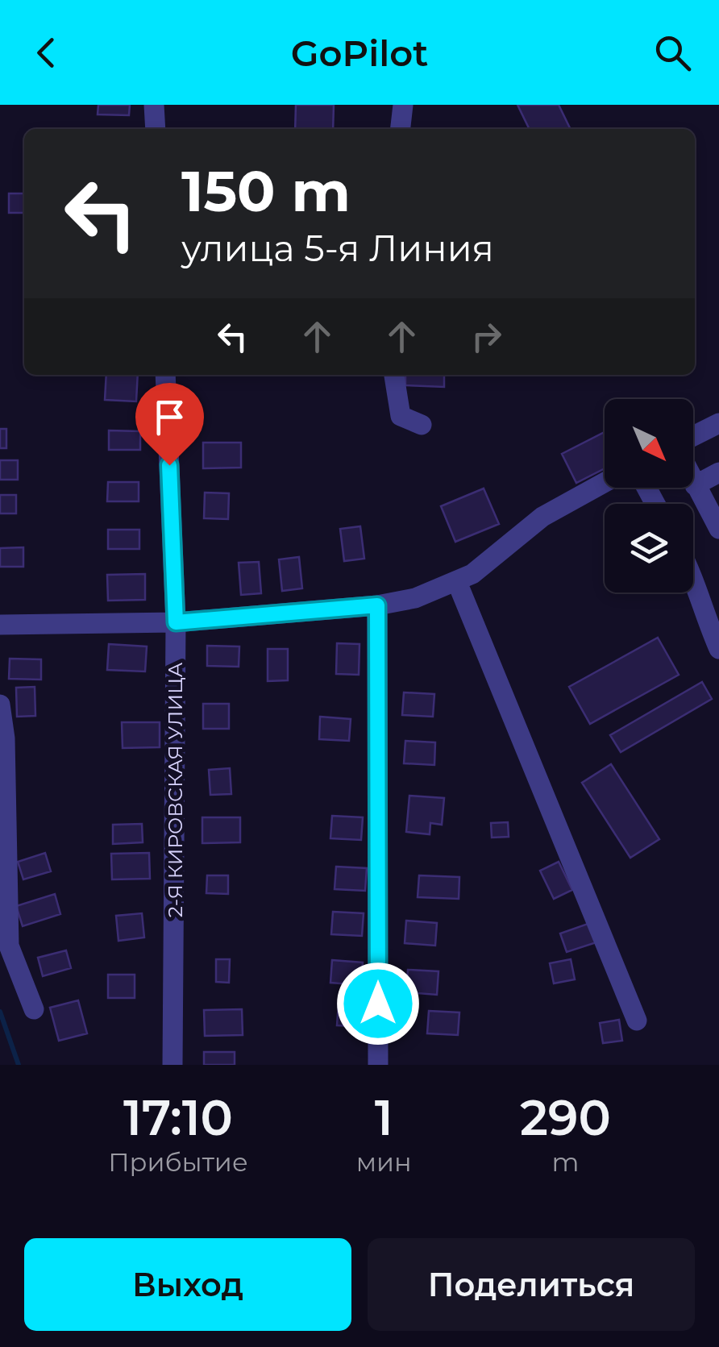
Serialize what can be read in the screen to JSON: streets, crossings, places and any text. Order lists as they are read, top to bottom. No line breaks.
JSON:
{"streets":{"street":["2-Я КИРОВСКАЯ УЛИЦА"]},"north":"bottom right","page":{"header":"GoPilot","turn":["150 m","улица 5-я Линия"],"eta":["17:10","Прибытие","1","мин","290","m"],"buttons":["Выход","Поделиться"]}}
